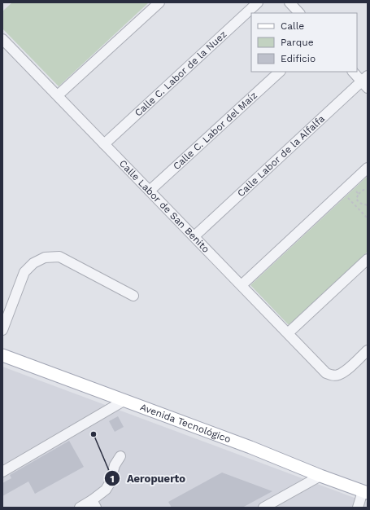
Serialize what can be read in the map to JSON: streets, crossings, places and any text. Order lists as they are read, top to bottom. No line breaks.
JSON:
{"streets":{"main road":["Avenida Tecnológico"],"street":["Calle C. Labor de la Nuez","Calle C. Labor del Maíz","Calle Labor de la Alfalfa","Calle Labor de San Benito"]},"crossings":[["Calle C. Labor de la Nuez","Calle Labor de San Benito"],["Calle C. Labor del Maíz","Calle Labor de San Benito"],["Calle Labor de la Alfalfa","Calle Labor de San Benito"]],"places":["Aeropuerto"],"legend":["Calle","Parque","Edificio"]}
